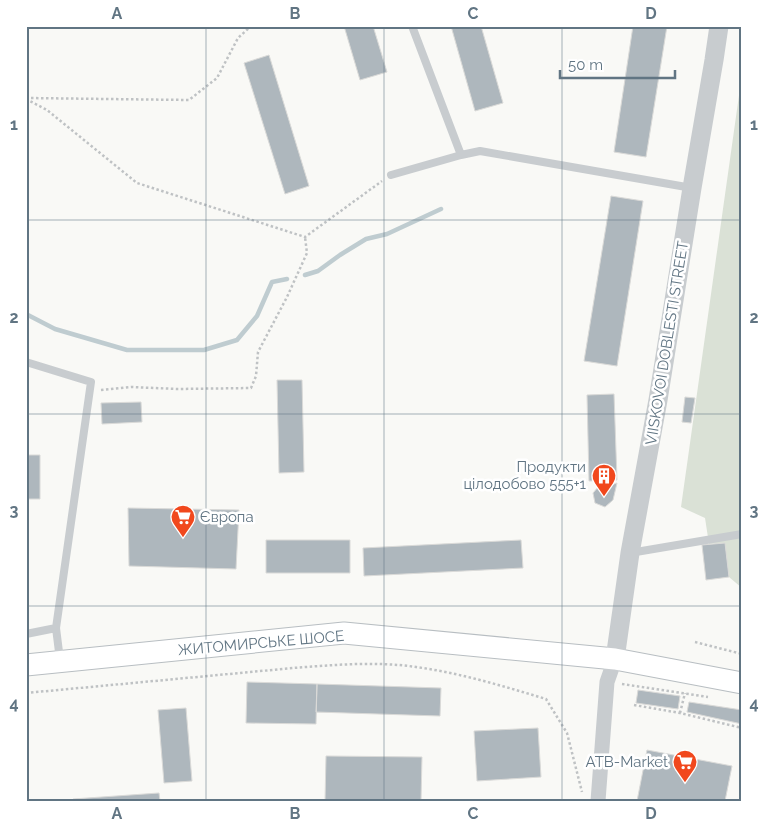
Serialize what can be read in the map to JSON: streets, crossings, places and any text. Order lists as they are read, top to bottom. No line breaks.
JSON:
{"streets":{"main road":["ЖИТОМИРСЬКЕ ШОСЕ"],"street":["VIISKOVOI DOBLESTI STREET"]},"crossings":[["VIISKOVOI DOBLESTI STREET","ЖИТОМИРСЬКЕ ШОСЕ"]],"places":{"building":["Продукти цілодобово 555+1"],"supermarket":["Європа","ATB-Market"]},"scale_bar":"50 m","grid":{"columns":["A","B","C","D"],"rows":["1","2","3","4"]}}
